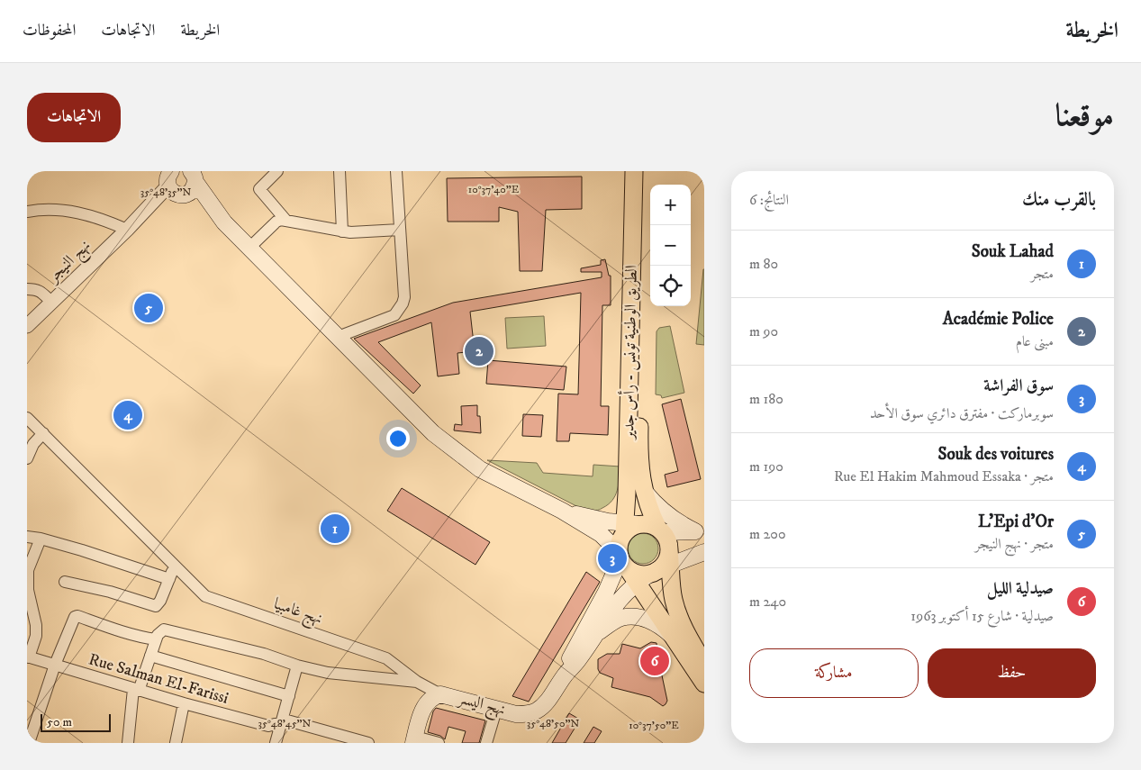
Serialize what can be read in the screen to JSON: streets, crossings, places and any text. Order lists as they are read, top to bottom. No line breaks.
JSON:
{"streets":{"main road":["الطريق الوطنية تونس - رأس جدير","نهج اليسر"],"street":["نهج النيجر","نهج غامبيا","Rue Salman El-Farissi"]},"scale_bar":"50 m","page":{"header":"الخريطة","nav":["الخريطة","الاتجاهات","المحفوظات"],"title":"موقعنا","buttons":["الاتجاهات",["حفظ","مشاركة"]],"heading":["بالقرب منك","النتائج: 6"],"map_buttons":["+","−"],"list":[{"mark":"1","name":"Souk Lahad","note":"متجر","value":"80 m"},{"mark":"2","name":"Académie Police","note":"مبنى عام","value":"90 m"},{"mark":"3","name":"سوق الفراشة","note":"سوبرماركت · مفترق دائري سوق الأحد","value":"180 m"},{"mark":"4","name":"Souk des voitures","note":"متجر · Rue El Hakim Mahmoud Essaka","value":"190 m"},{"mark":"5","name":"L'Epi d'Or","note":"متجر · نهج النيجر","value":"200 m"},{"mark":"6","name":"صيدلية الليل","note":"صيدلية · شارع 15 أكتوبر 1963","value":"240 m"}],"pins":["5","2","4","1","3","6"],"scale":"50 m"},"coordinates":["10°37'40\"E","35°48'35\"N","35°48'45\"N","35°48'50\"N","10°37'50\"E"]}
